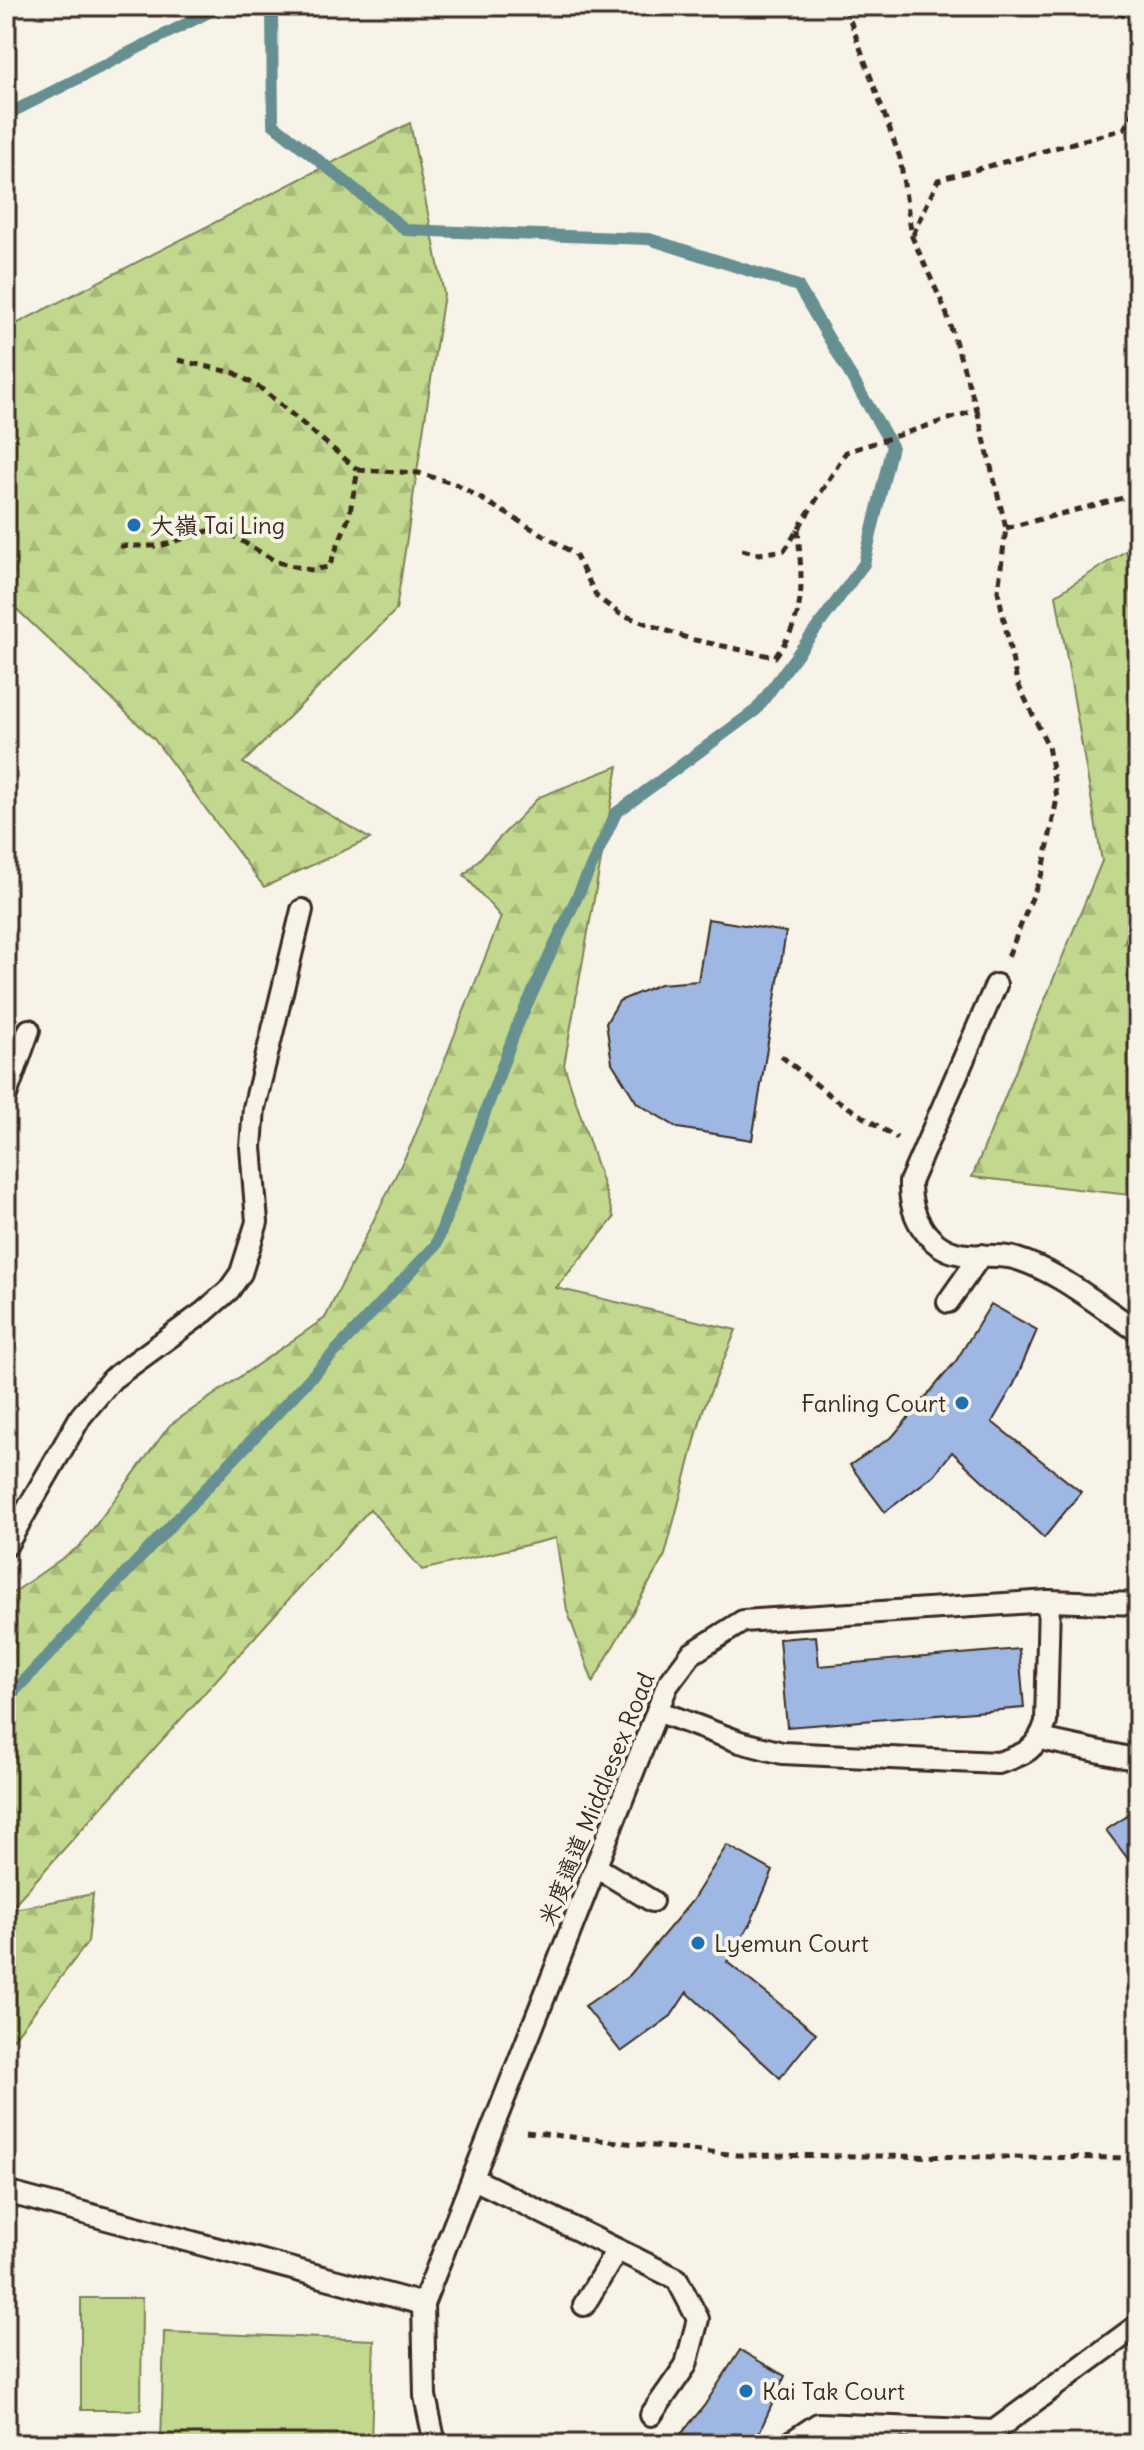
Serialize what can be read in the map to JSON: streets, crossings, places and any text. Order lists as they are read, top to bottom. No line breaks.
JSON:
{"streets":{"lane":["米度適道 Middlesex Road"]},"places":["大嶺 Tai Ling","Fanling Court","Lyemun Court","Kai Tak Court"]}
